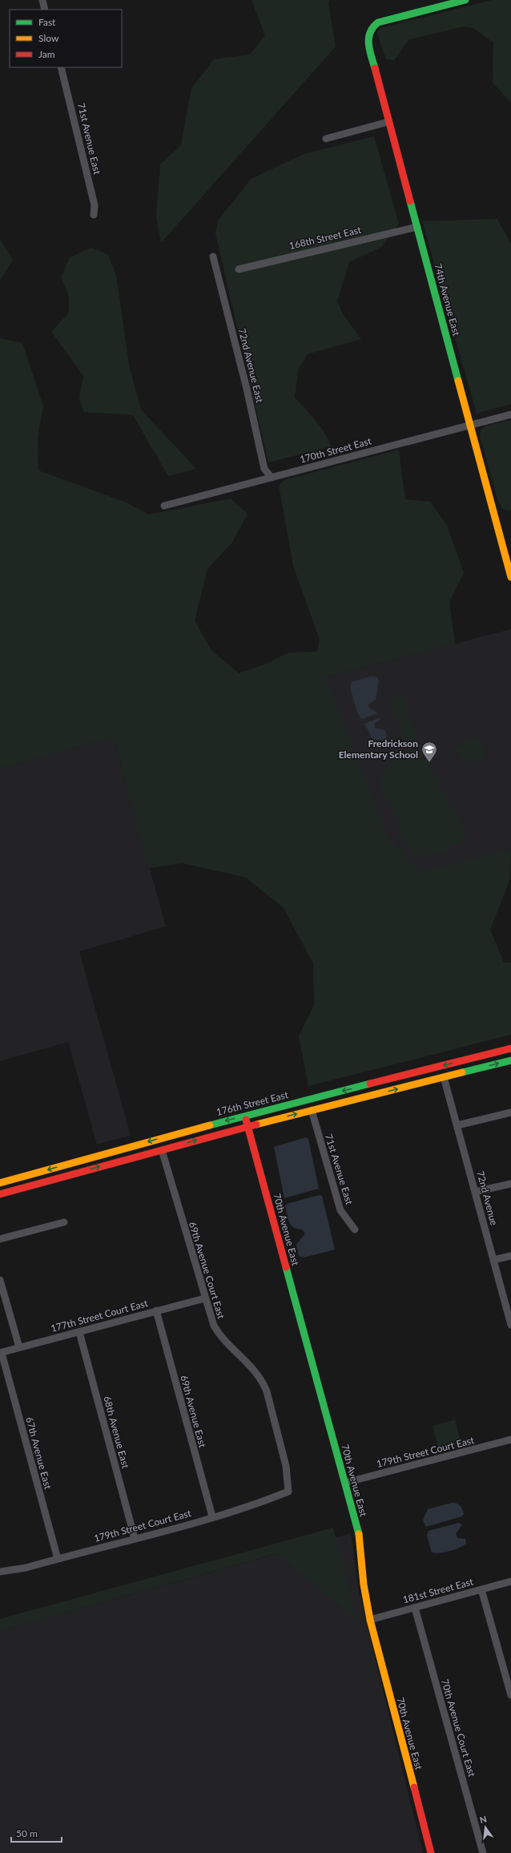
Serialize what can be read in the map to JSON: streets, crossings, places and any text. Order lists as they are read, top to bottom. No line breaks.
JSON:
{"streets":{"street":["71st Avenue East","168th Street East","74th Avenue East","72nd Avenue East","170th Street East","176th Street East","72nd Avenue","70th Avenue East","69th Avenue Court East","177th Street Court East","69th Avenue East","68th Avenue East","179th Street Court East","67th Avenue East","181st Street East","70th Avenue Court East"]},"crossings":[["168th Street East","74th Avenue East"],["74th Avenue East","170th Street East"],["72nd Avenue East","170th Street East"],["176th Street East","70th Avenue East"],["70th Avenue East","179th Street Court East"],["70th Avenue East","181st Street East"],["69th Avenue Court East","177th Street Court East"],["69th Avenue Court East","179th Street Court East"],["177th Street Court East","69th Avenue East"],["177th Street Court East","68th Avenue East"],["177th Street Court East","67th Avenue East"],["69th Avenue East","179th Street Court East"],["68th Avenue East","179th Street Court East"],["179th Street Court East","67th Avenue East"],["181st Street East","70th Avenue Court East"]],"places":{"school or university":["Fredrickson Elementary School"]},"legend":["Fast","Slow","Jam"],"scale_bar":"50 m","north":"top"}
